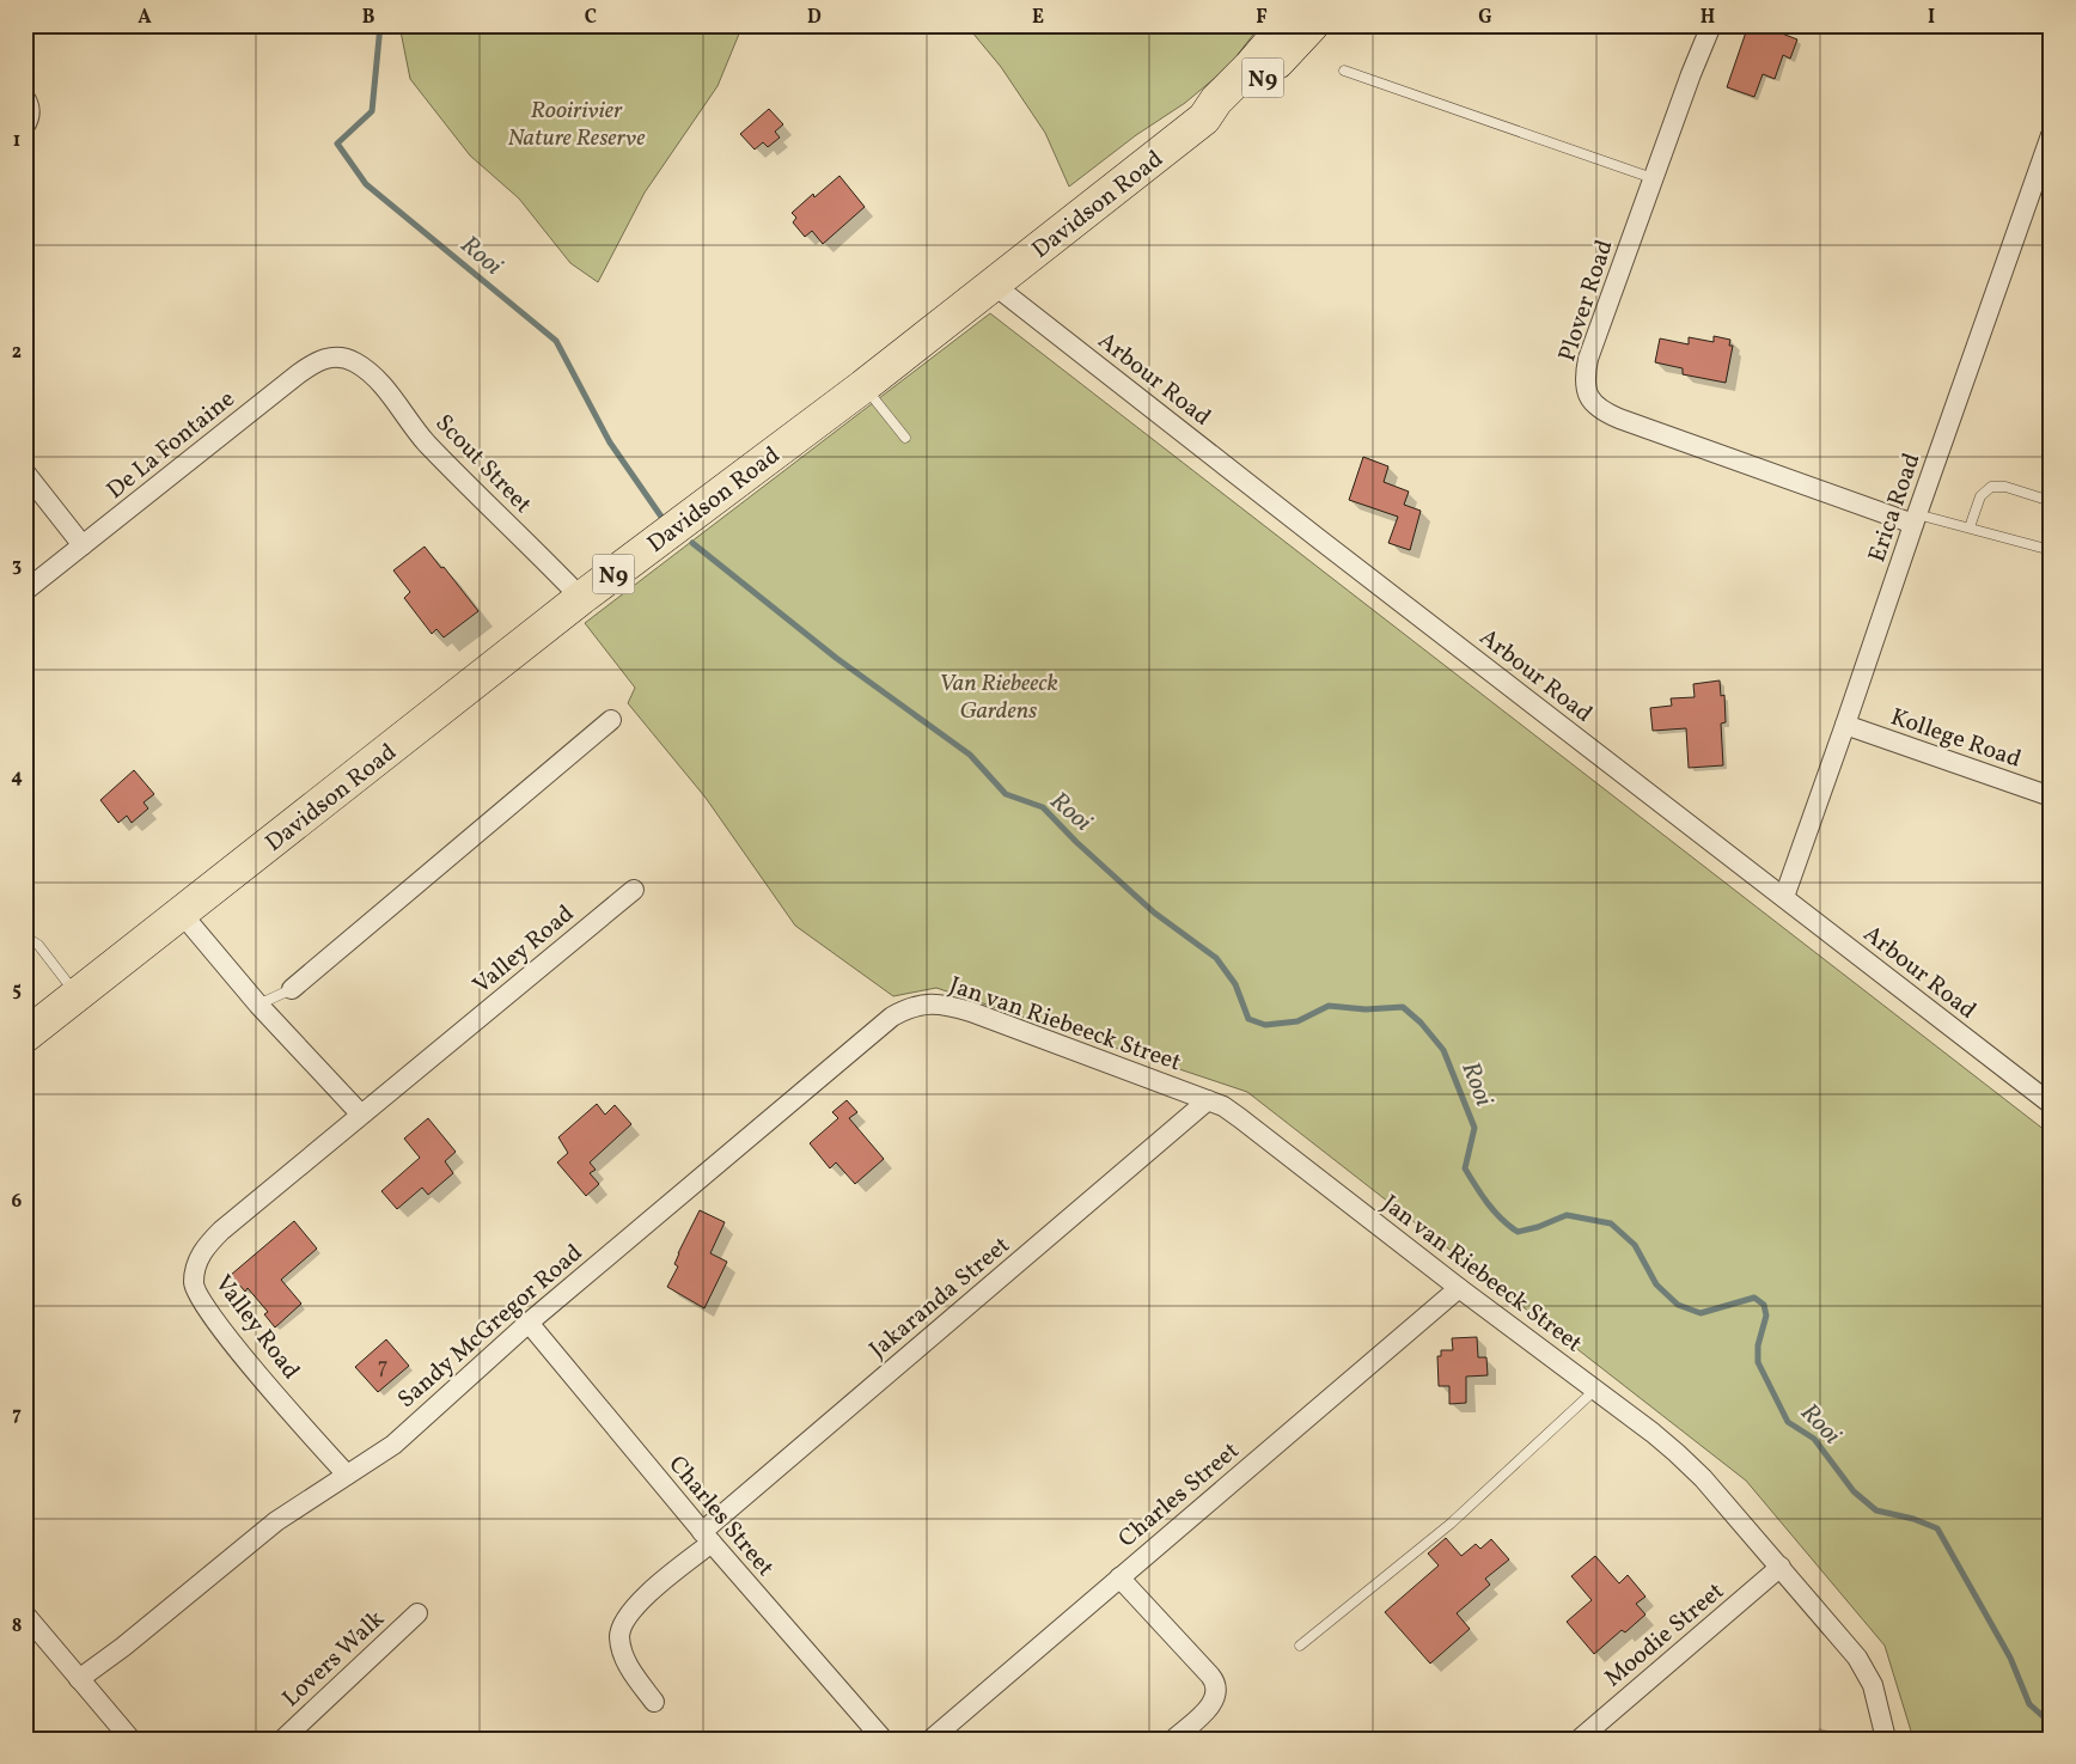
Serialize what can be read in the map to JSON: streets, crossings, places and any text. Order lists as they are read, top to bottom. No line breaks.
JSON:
{"streets":{"highway":["N9","Davidson Road"],"street":["Plover Road","Arbour Road","De La Fontaine","Scout Street","Erica Road","Kollege Road","Valley Road","Jan van Riebeeck Street","Jakaranda Street","Sandy McGregor Road","Charles Street","Moodie Street","Lovers Walk"]},"crossings":[["Davidson Road","Arbour Road"],["Davidson Road","Scout Street"],["Plover Road","Erica Road"],["Arbour Road","Erica Road"],["De La Fontaine","Scout Street"],["Erica Road","Kollege Road"],["Valley Road","Sandy McGregor Road"],["Jan van Riebeeck Street","Jakaranda Street"],["Jan van Riebeeck Street","Sandy McGregor Road"],["Jan van Riebeeck Street","Charles Street"],["Jan van Riebeeck Street","Moodie Street"],["Jakaranda Street","Charles Street"],["Sandy McGregor Road","Charles Street"]],"water":["Rooi"],"parks":["Rooirivier Nature Reserve","Van Riebeeck Gardens"],"house_numbers":["7"],"grid":{"columns":["A","B","C","D","E","F","G","H","I"],"rows":["1","2","3","4","5","6","7","8"]}}
